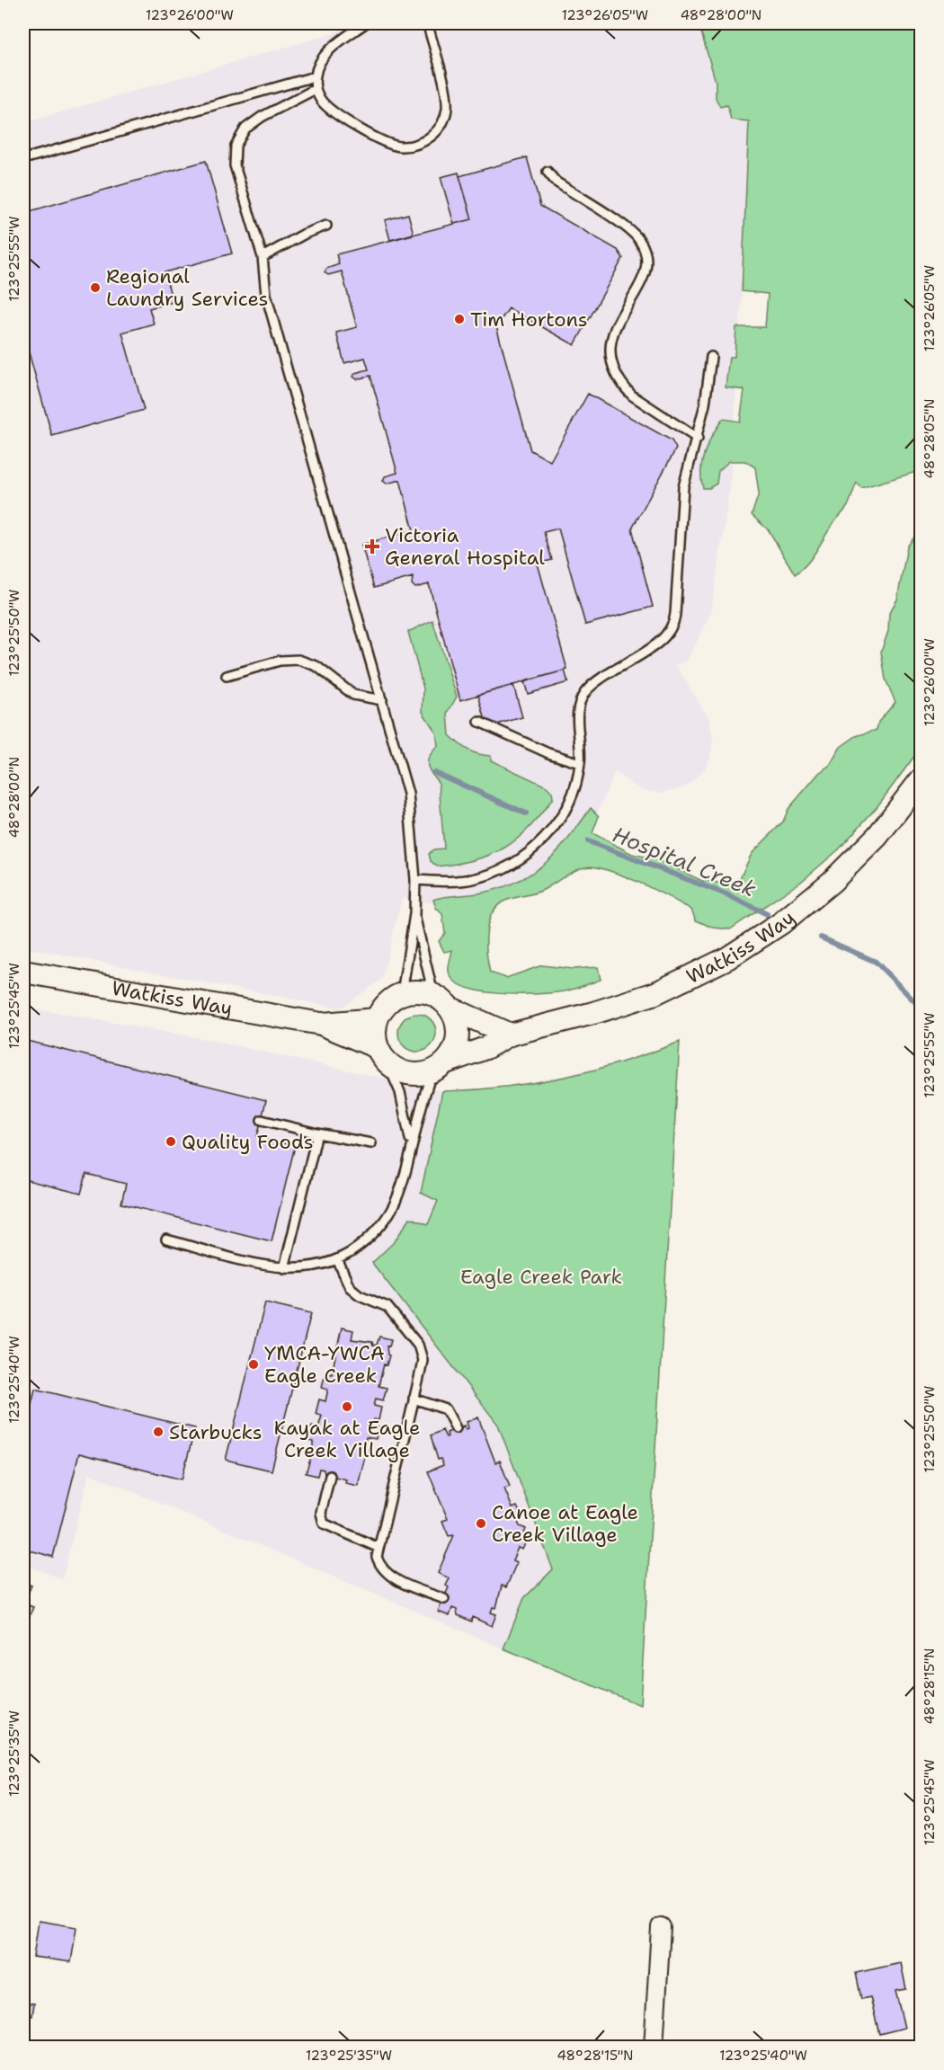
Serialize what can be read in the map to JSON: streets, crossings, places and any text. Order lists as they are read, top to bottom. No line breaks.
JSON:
{"streets":{"street":["Watkiss Way"]},"water":["Hospital Creek"],"parks":["Eagle Creek Park"],"places":{"other":["Regional Laundry Services","Tim Hortons","Quality Foods","YMCA-YWCA Eagle Creek","Kayak at Eagle Creek Village","Starbucks","Canoe at Eagle Creek Village"],"health":["Victoria General Hospital"]},"coordinates":["123°26'00\"W","123°26'05\"W","48°28'00\"N","123°25'55\"W","48°28'05\"N","123°25'50\"W","123°25'45\"W","123°25'40\"W","48°28'15\"N","123°25'35\"W"]}
